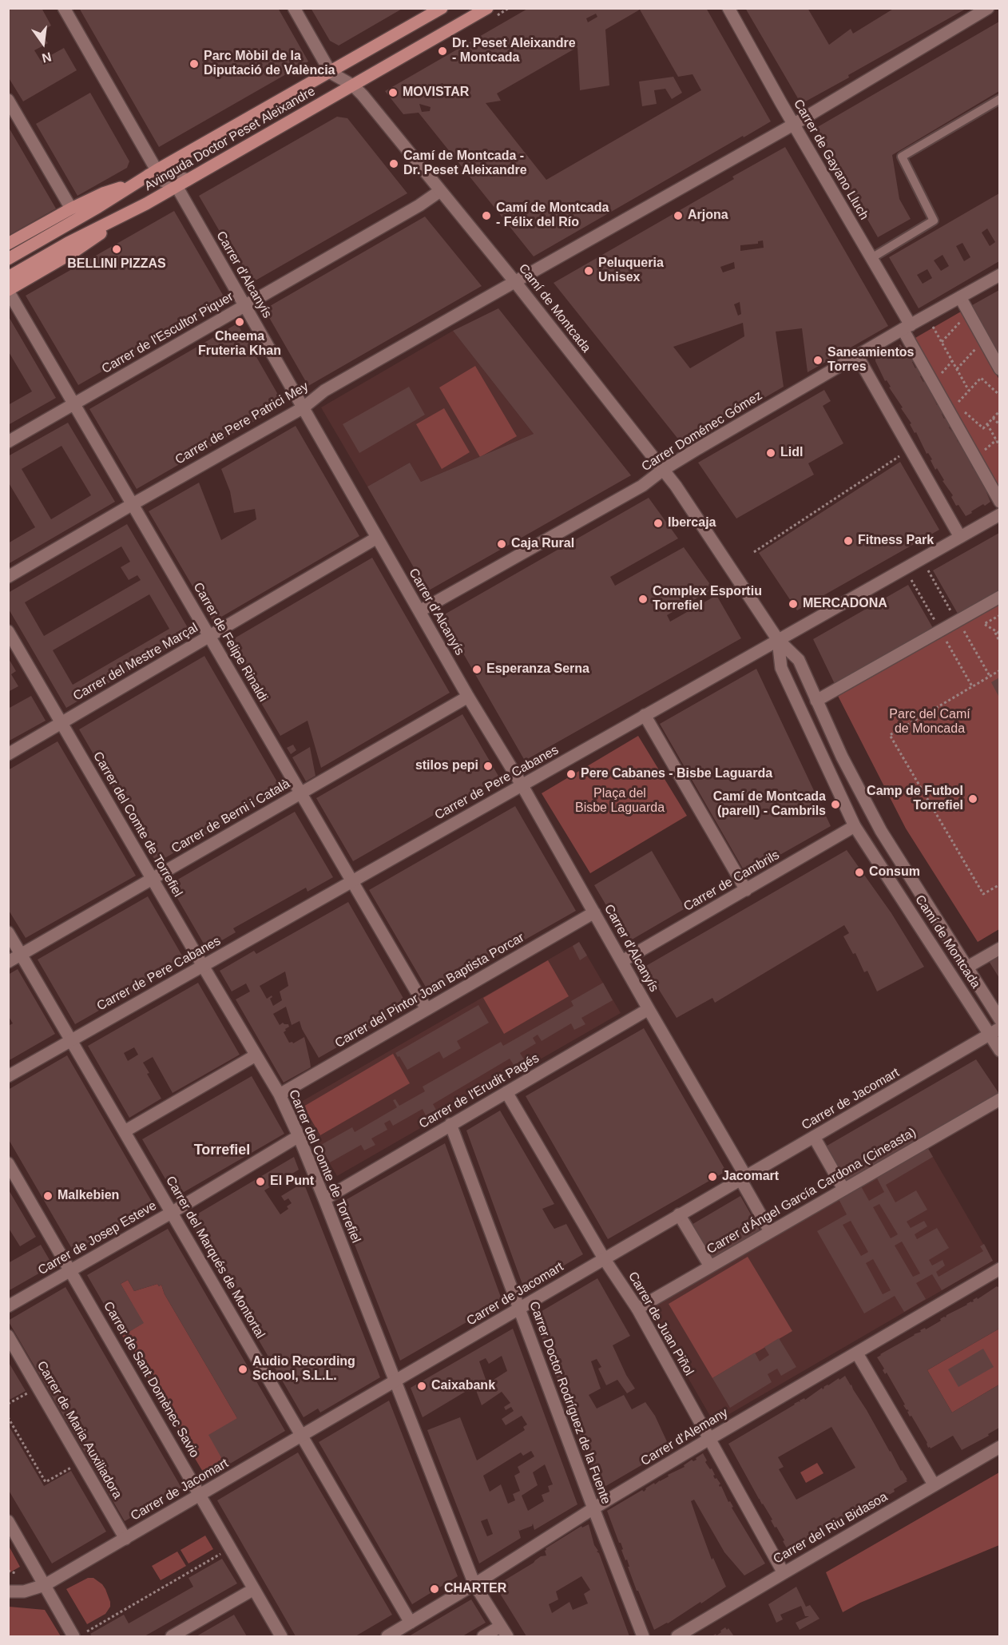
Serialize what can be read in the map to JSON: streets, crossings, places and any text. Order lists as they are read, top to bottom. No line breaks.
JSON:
{"streets":{"main road":["Avinguda Doctor Peset Aleixandre"],"street":["Carrer de Gayano Lluch","Carrer d'Alcanyís","Camí de Montcada","Carrer de l'Escultor Piquer","Carrer de Pere Patrici Mey","Carrer Doménec Gómez","Carrer de Felipe Rinaldi","Carrer del Mestre Marçal","Carrer de Pere Cabanes","Carrer de Berni i Català","Carrer del Comte de Torrefiel","Carrer de Cambrils","Carrer del Pintor Joan Baptista Porcar","Carrer de l'Erudit Pagés","Carrer de Jacomart","Carrer d'Ángel García Cardona (Cineasta)","Carrer de Josep Esteve","Carrer del Marqués de Montortal","Carrer de Juan Piñol","Carrer de Sant Domènec Savio","Carrer Doctor Rodríguez de la Fuente","Carrer de Maria Auxiliadora","Carrer d'Alemany","Carrer del Riu Bidasoa"]},"crossings":[["Avinguda Doctor Peset Aleixandre","Carrer d'Alcanyís"],["Avinguda Doctor Peset Aleixandre","Camí de Montcada"],["Avinguda Doctor Peset Aleixandre","Carrer de Felipe Rinaldi"],["Carrer de Gayano Lluch","Carrer de Pere Patrici Mey"],["Carrer de Gayano Lluch","Carrer Doménec Gómez"],["Carrer d'Alcanyís","Carrer de l'Escultor Piquer"],["Carrer d'Alcanyís","Carrer de Pere Patrici Mey"],["Carrer d'Alcanyís","Carrer Doménec Gómez"],["Carrer d'Alcanyís","Carrer del Mestre Marçal"],["Carrer d'Alcanyís","Carrer de Pere Cabanes"],["Carrer d'Alcanyís","Carrer de Berni i Català"],["Carrer d'Alcanyís","Carrer de Cambrils"],["Carrer d'Alcanyís","Carrer del Pintor Joan Baptista Porcar"],["Carrer d'Alcanyís","Carrer de l'Erudit Pagés"],["Carrer d'Alcanyís","Carrer de Jacomart"],["Carrer d'Alcanyís","Carrer d'Ángel García Cardona (Cineasta)"],["Camí de Montcada","Carrer de l'Escultor Piquer"],["Camí de Montcada","Carrer de Pere Patrici Mey"],["Camí de Montcada","Carrer Doménec Gómez"],["Camí de Montcada","Carrer de Pere Cabanes"],["Camí de Montcada","Carrer de Cambrils"],["Camí de Montcada","Carrer de Jacomart"],["Carrer de l'Escultor Piquer","Carrer de Felipe Rinaldi"],["Carrer de Pere Patrici Mey","Carrer de Felipe Rinaldi"],["Carrer de Felipe Rinaldi","Carrer del Mestre Marçal"],["Carrer de Felipe Rinaldi","Carrer de Pere Cabanes"],["Carrer de Felipe Rinaldi","Carrer de Berni i Català"],["Carrer de Felipe Rinaldi","Carrer del Pintor Joan Baptista Porcar"],["Carrer del Mestre Marçal","Carrer del Comte de Torrefiel"],["Carrer de Pere Cabanes","Carrer del Comte de Torrefiel"],["Carrer de Pere Cabanes","Carrer del Marqués de Montortal"],["Carrer de Berni i Català","Carrer del Comte de Torrefiel"],["Carrer de Berni i Català","Carrer del Marqués de Montortal"],["Carrer del Comte de Torrefiel","Carrer del Pintor Joan Baptista Porcar"],["Carrer del Comte de Torrefiel","Carrer de l'Erudit Pagés"],["Carrer del Comte de Torrefiel","Carrer de Jacomart"],["Carrer del Comte de Torrefiel","Carrer de Josep Esteve"],["Carrer del Comte de Torrefiel","Carrer d'Alemany"],["Carrer de l'Erudit Pagés","Carrer de Juan Piñol"],["Carrer de l'Erudit Pagés","Carrer Doctor Rodríguez de la Fuente"],["Carrer de Jacomart","Carrer del Marqués de Montortal"],["Carrer de Jacomart","Carrer de Juan Piñol"],["Carrer de Jacomart","Carrer de Sant Domènec Savio"],["Carrer de Jacomart","Carrer Doctor Rodríguez de la Fuente"],["Carrer de Jacomart","Carrer de Maria Auxiliadora"],["Carrer d'Ángel García Cardona (Cineasta)","Carrer de Juan Piñol"],["Carrer de Josep Esteve","Carrer del Marqués de Montortal"],["Carrer de Josep Esteve","Carrer de Sant Domènec Savio"],["Carrer del Marqués de Montortal","Carrer d'Alemany"],["Carrer de Juan Piñol","Carrer d'Alemany"],["Carrer de Juan Piñol","Carrer del Riu Bidasoa"],["Carrer Doctor Rodríguez de la Fuente","Carrer d'Alemany"]],"districts":["Torrefiel"],"parks":["Parc del Camí de Moncada","Plaça del Bisbe Laguarda"],"places":["Dr. Peset Aleixandre - Montcada","Parc Mòbil de la Diputació de València","MOVISTAR","Camí de Montcada - Dr. Peset Aleixandre","Camí de Montcada - Félix del Río","Arjona","BELLINI PIZZAS","Peluqueria Unisex","Cheema Fruteria Khan","Saneamientos Torres","Lidl","Ibercaja","Fitness Park","Caja Rural","Complex Esportiu Torrefiel","MERCADONA","Esperanza Serna","stilos pepi","Pere Cabanes - Bisbe Laguarda","Camp de Futbol Torrefiel","Camí de Montcada (parell) - Cambrils","Consum","Jacomart","El Punt","Malkebien","Audio Recording School, S.L.L.","Caixabank","CHARTER"],"north":"bottom"}
